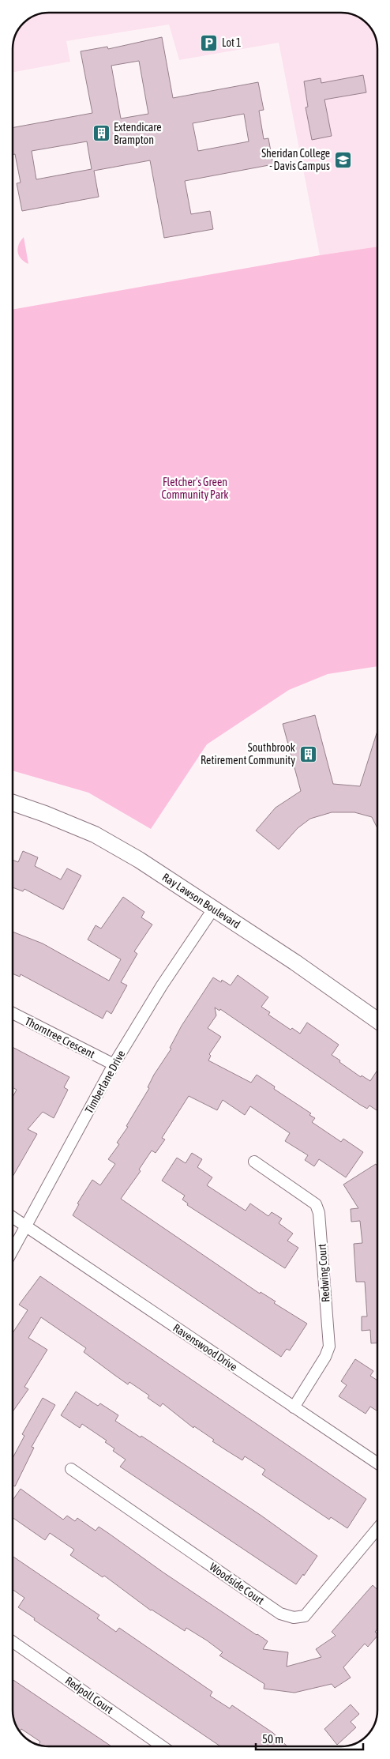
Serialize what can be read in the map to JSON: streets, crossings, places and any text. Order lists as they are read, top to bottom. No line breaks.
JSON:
{"streets":{"street":["Ray Lawson Boulevard","Thorntree Crescent","Timberlane Drive","Redwing Court","Ravenswood Drive","Woodside Court","Redpoll Court"]},"crossings":[["Ray Lawson Boulevard","Timberlane Drive"],["Thorntree Crescent","Timberlane Drive"],["Timberlane Drive","Ravenswood Drive"],["Redwing Court","Ravenswood Drive"]],"parks":["Fletcher's Green Community Park"],"places":{"parking":["Lot 1"],"building":["Extendicare Brampton","Southbrook Retirement Community"],"school or university":["Sheridan College - Davis Campus"]},"scale_bar":"50 m"}
